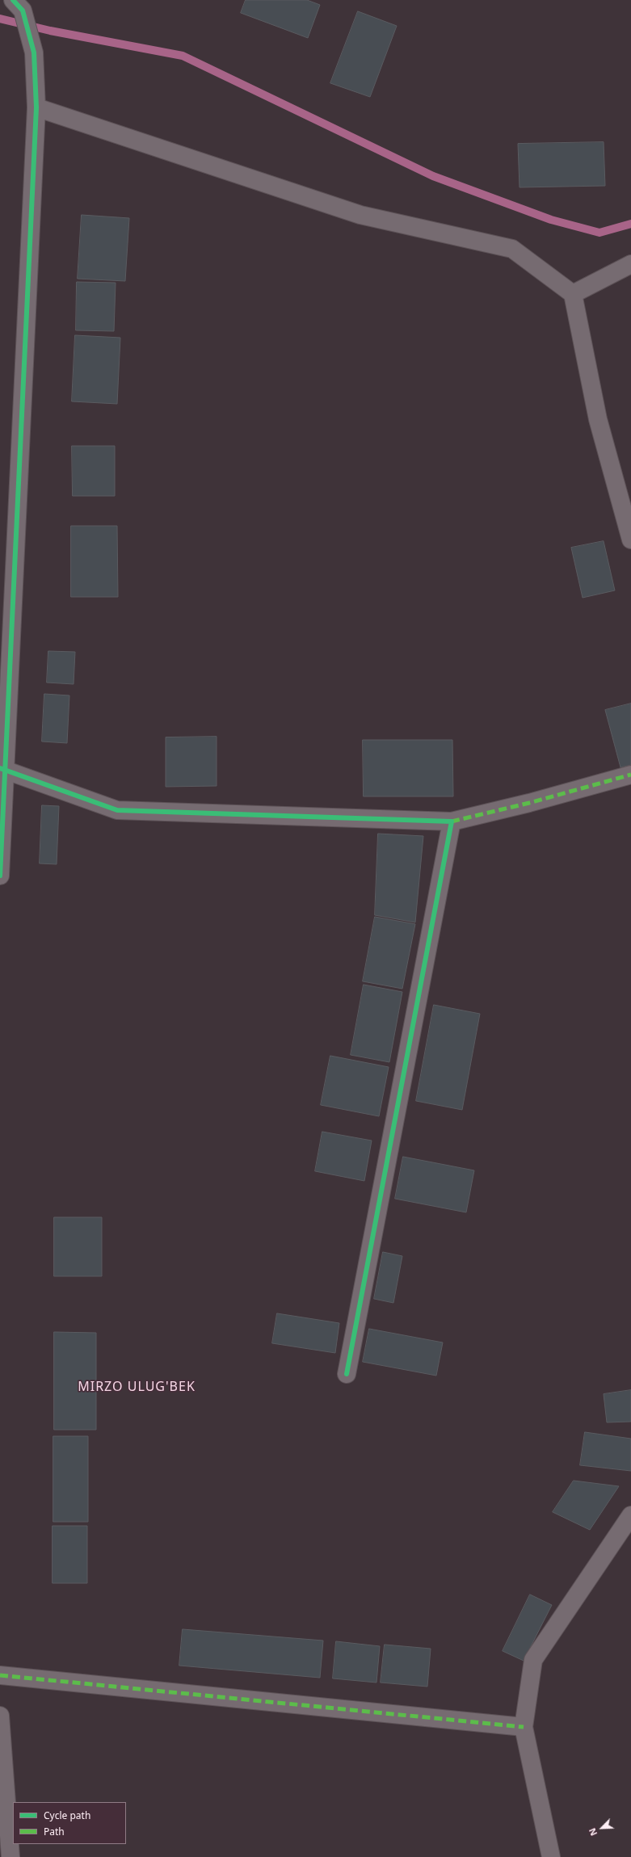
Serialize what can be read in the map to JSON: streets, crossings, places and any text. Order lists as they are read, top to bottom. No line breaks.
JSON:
{"districts":["MIRZO ULUG'BEK"],"legend":["Cycle path","Path"],"north":"bottom left"}
